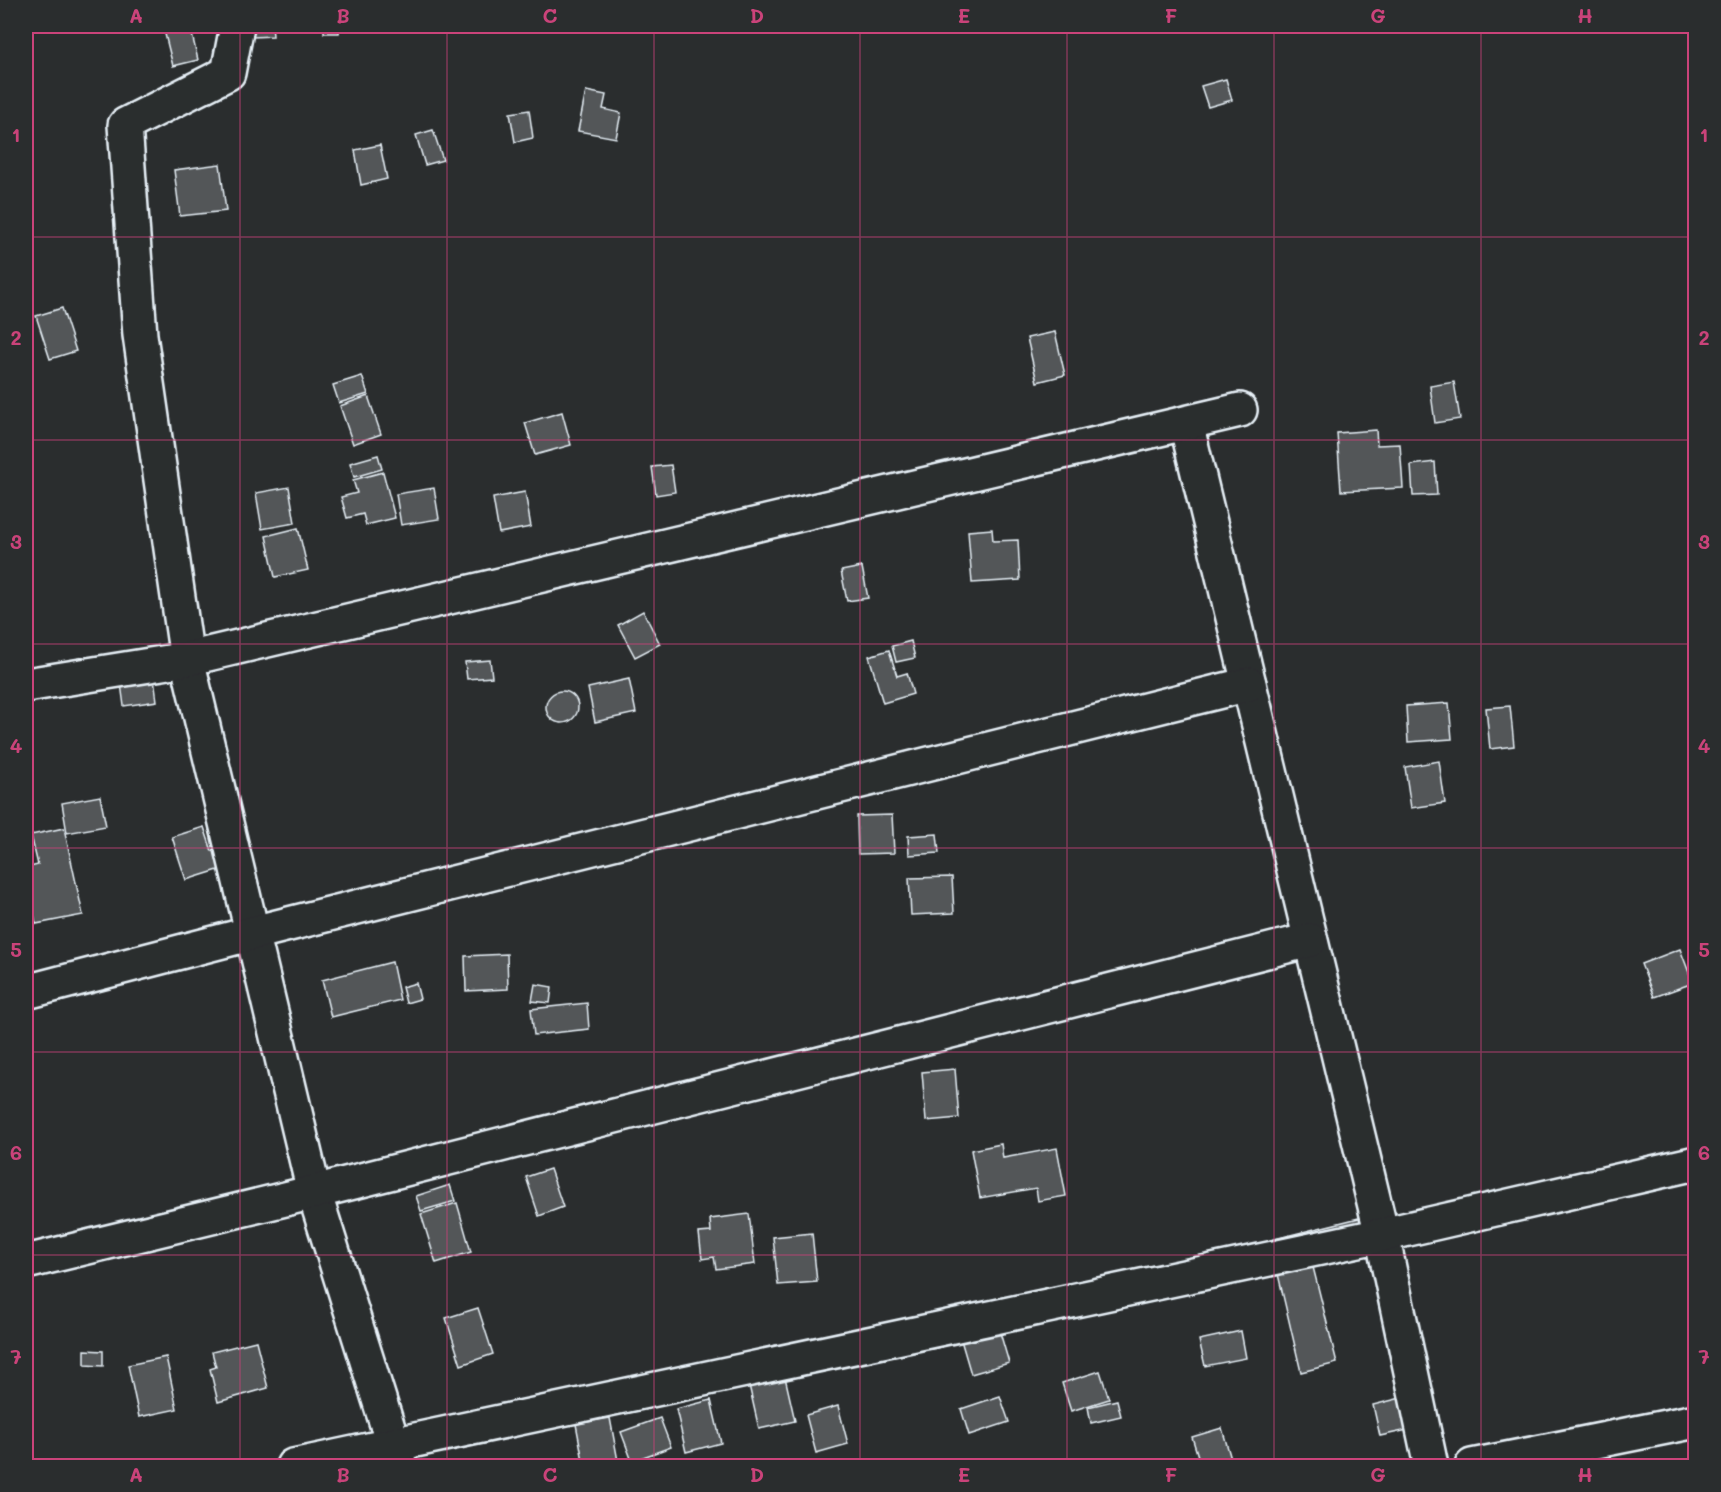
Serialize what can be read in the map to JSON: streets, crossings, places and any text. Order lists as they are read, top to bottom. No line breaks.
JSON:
{"grid":{"columns":["A","B","C","D","E","F","G","H"],"rows":["1","2","3","4","5","6","7"]}}
